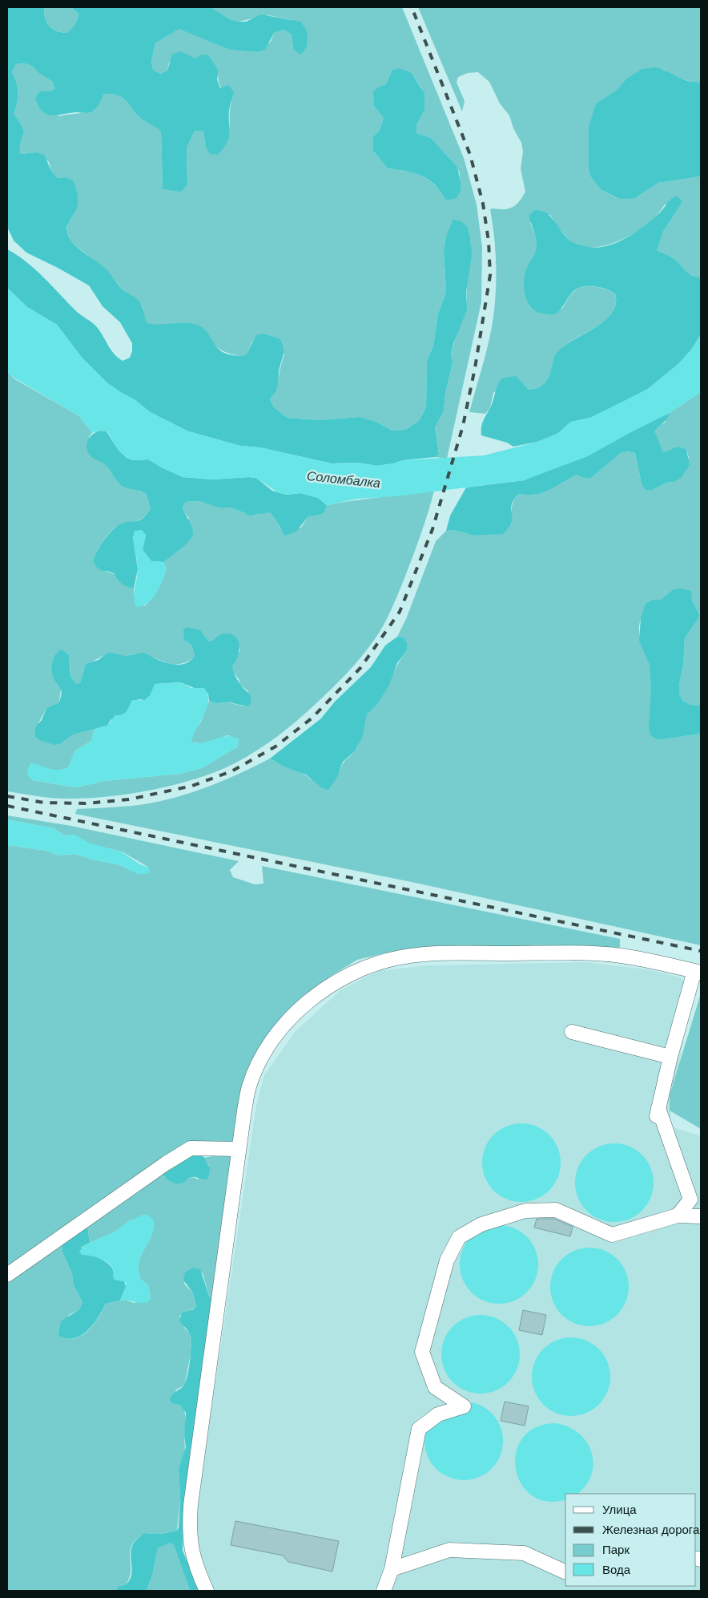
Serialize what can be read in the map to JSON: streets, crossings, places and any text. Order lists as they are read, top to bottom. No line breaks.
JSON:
{"water":["Соломбалка"],"legend":["Улица","Железная дорога","Парк","Вода"]}
